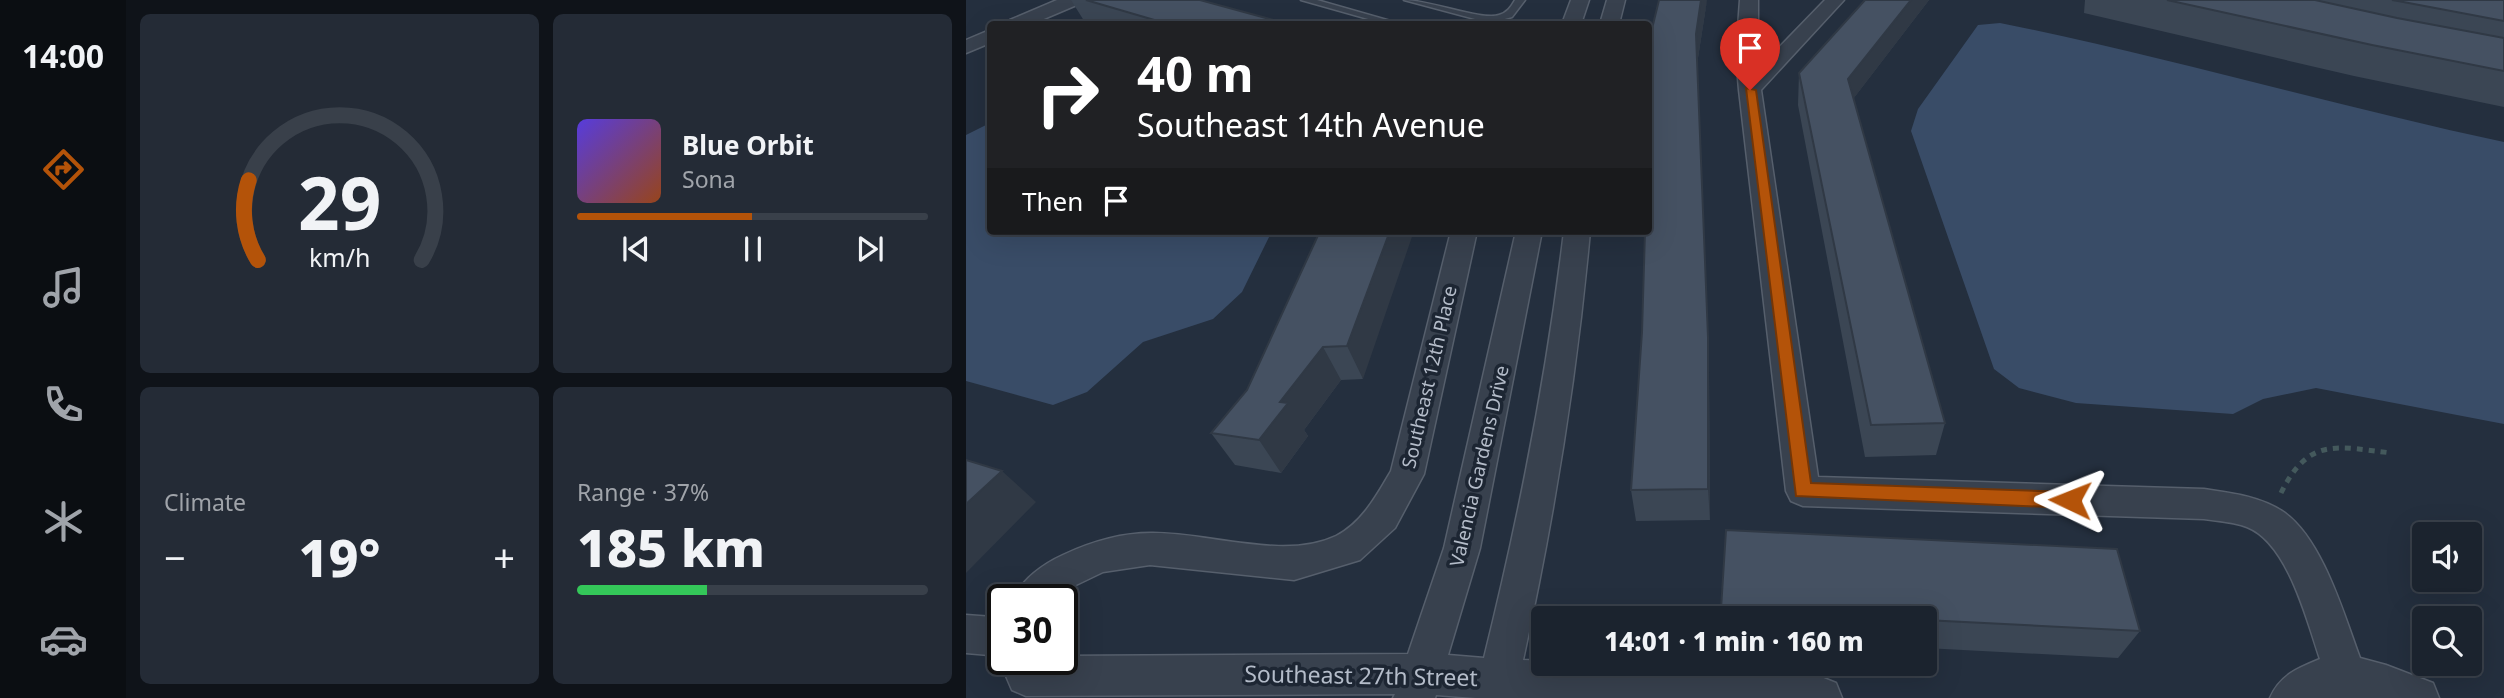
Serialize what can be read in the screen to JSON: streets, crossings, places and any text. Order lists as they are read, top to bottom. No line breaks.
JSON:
{"streets":{"street":["Southeast 12th Place","Valencia Gardens Drive","Southeast 27th Street"]},"crossings":[["Valencia Gardens Drive","Southeast 27th Street"]],"page":{"tabs":"14:00","turn":["40 m","Southeast 14th Avenue"],"song":["Blue Orbit","Sona"],"then":"Then","tile":["Climate",["Range · 37%","185 km"]],"heat":["−","19°","+"],"limit":"30","trip":"14:01 · 1 min · 160 m","gauge":["29","km/h"]}}
